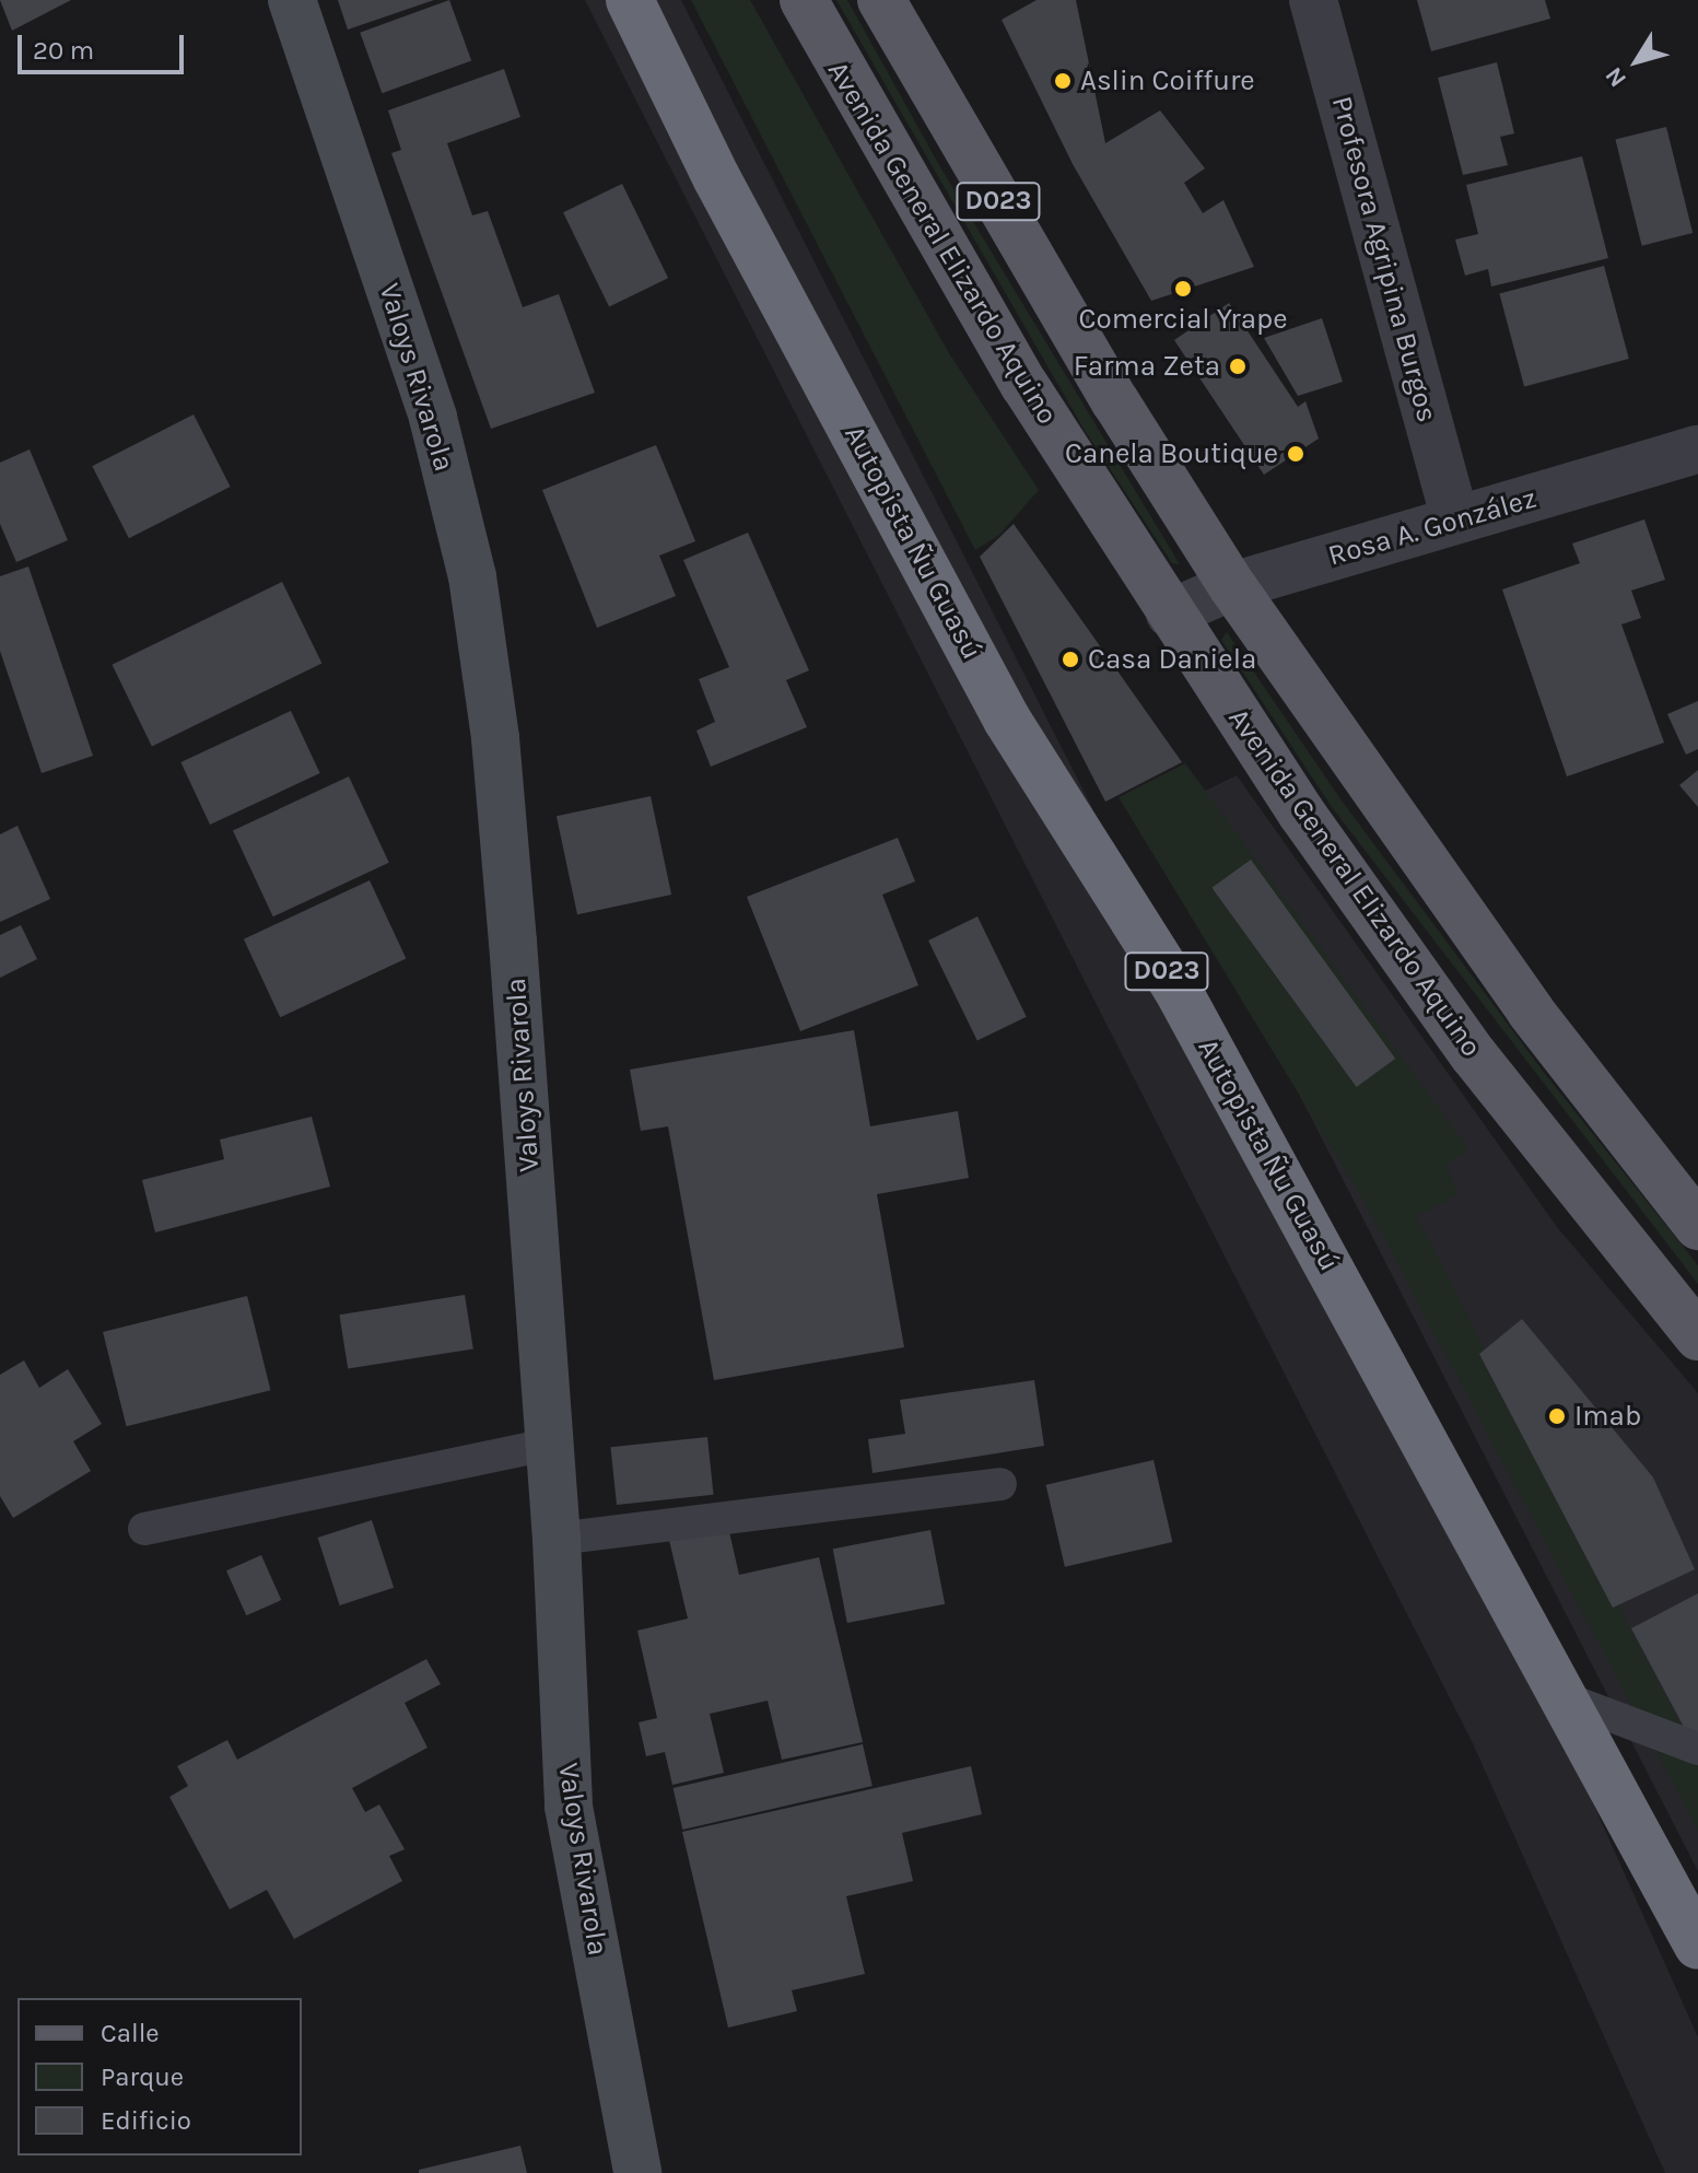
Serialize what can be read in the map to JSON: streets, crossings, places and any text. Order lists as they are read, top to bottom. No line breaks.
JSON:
{"streets":{"highway":["D023","Autopista Ñu Guasú"],"main road":["Avenida General Elizardo Aquino"],"street":["Profesora Agripina Burgos","Valoys Rivarola","Rosa A. González"]},"crossings":[["D023","Rosa A. González"],["Avenida General Elizardo Aquino","Rosa A. González"],["Profesora Agripina Burgos","Rosa A. González"]],"places":["Aslin Coiffure","Comercial Yrape","Farma Zeta","Canela Boutique","Casa Daniela","Imab"],"legend":["Calle","Parque","Edificio"],"scale_bar":"20 m","north":"bottom left"}
